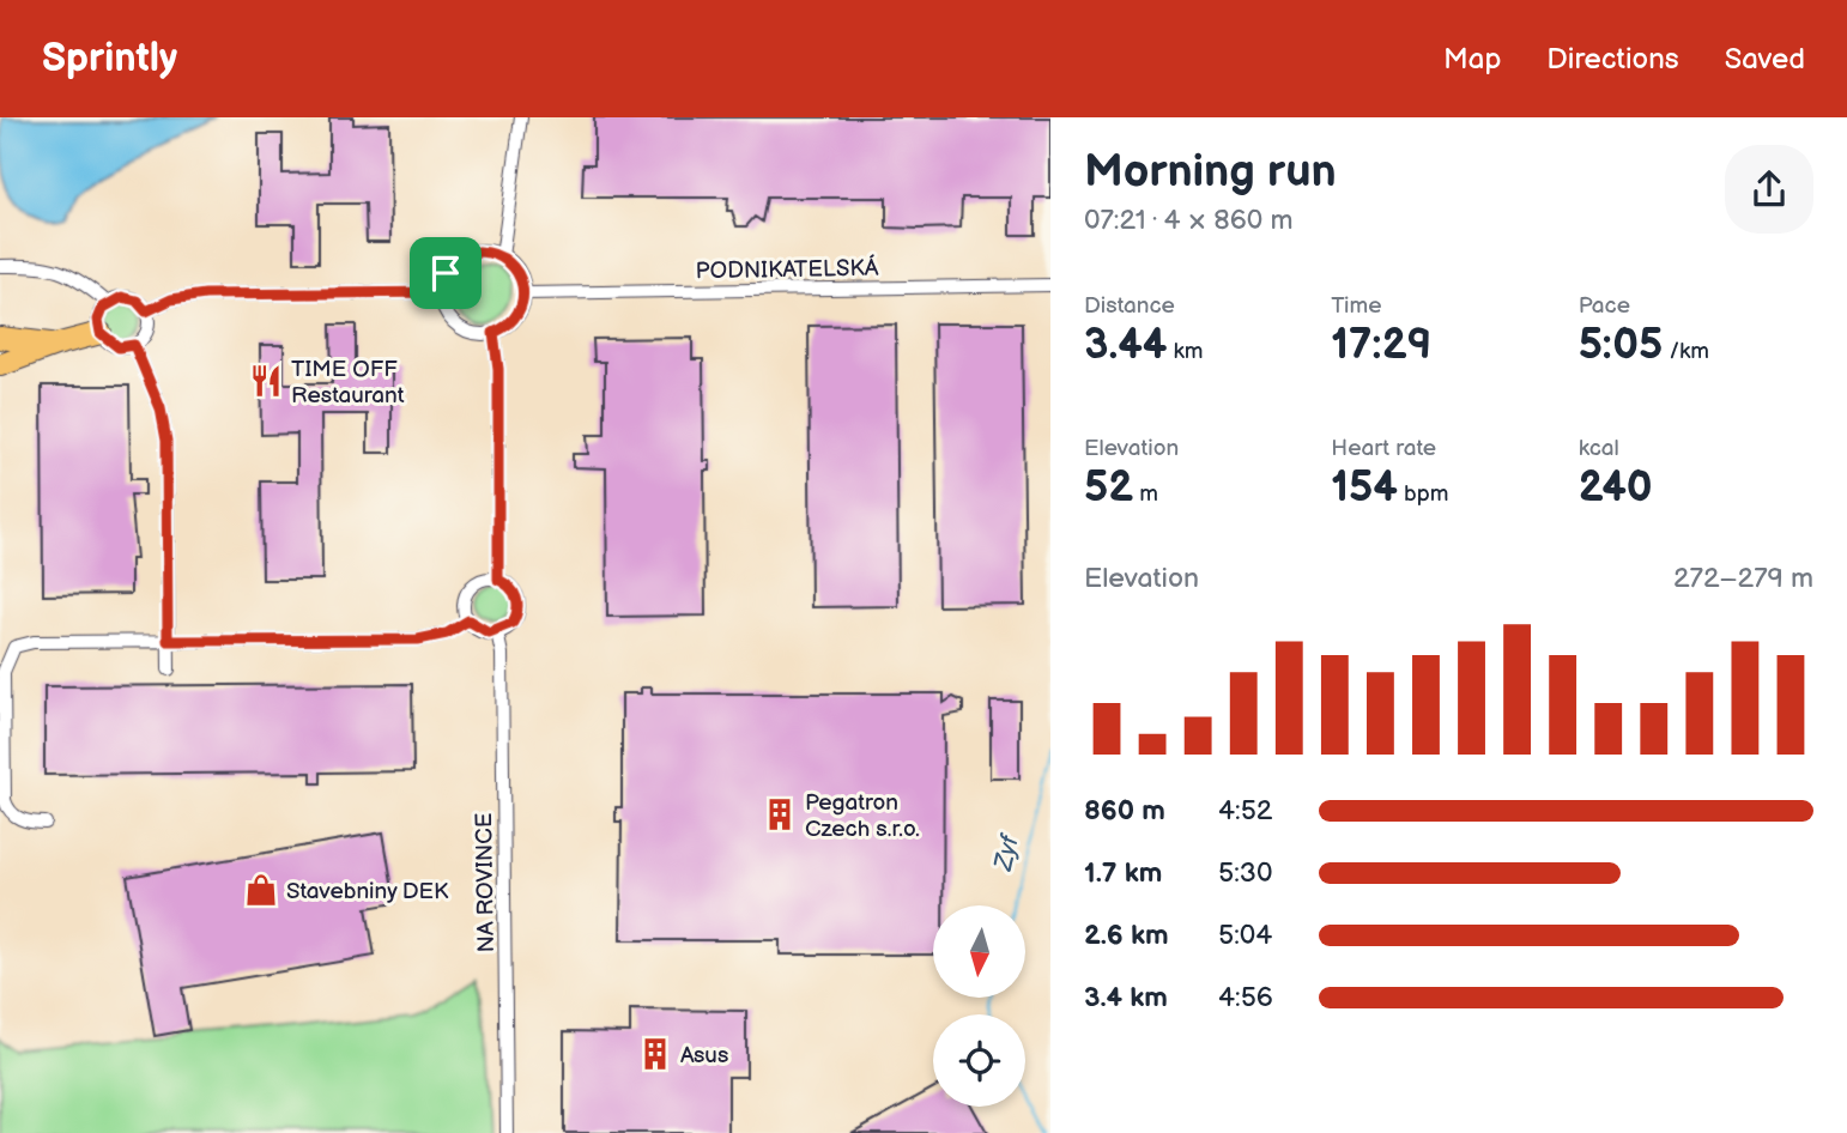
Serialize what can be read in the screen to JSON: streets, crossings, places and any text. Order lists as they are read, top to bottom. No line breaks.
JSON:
{"streets":{"street":["PODNIKATELSKÁ","NA ROVINCE"]},"water":["Zyf"],"places":{"restaurant":["TIME OFF Restaurant"],"building":["Pegatron Czech s.r.o.","Asus"],"shop":["Stavebniny DEK"]},"north":"bottom","page":{"header":"Sprintly","nav":["Map","Directions","Saved"],"heading":["Morning run","07:21 · 4 × 860 m"],"stats":[["Distance","3.44 km"],["Time","17:29"],["Pace","5:05 /km"],["Elevation","52 m"],["Heart rate","154 bpm"],["kcal","240"]],"chart":["Elevation","272–279 m"],"list":[{"name":"860 m","note":"4:52"},{"name":"1.7 km","note":"5:30"},{"name":"2.6 km","note":"5:04"},{"name":"3.4 km","note":"4:56"}]}}
